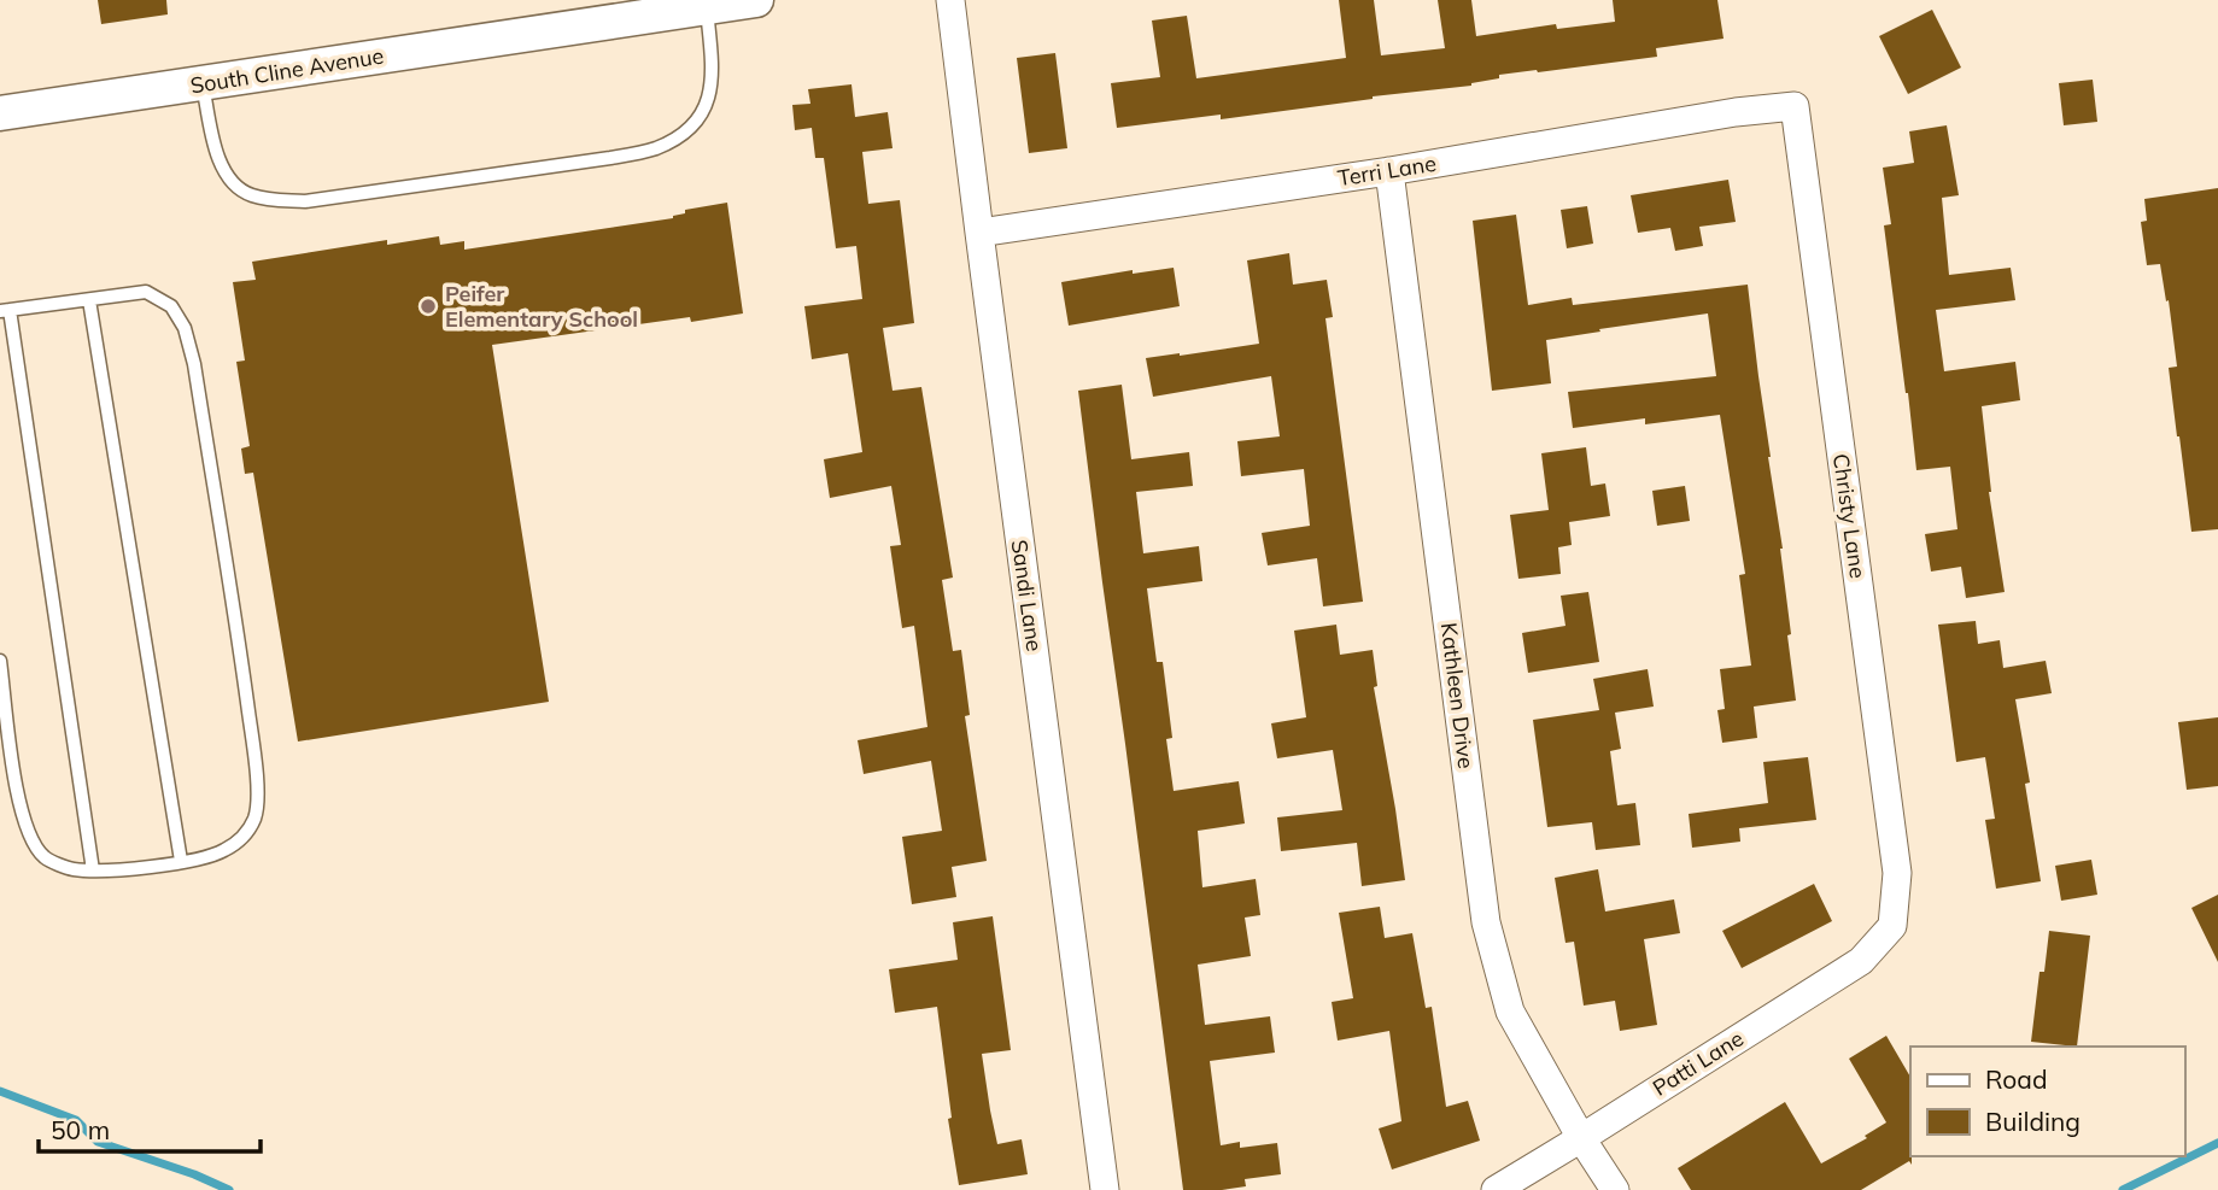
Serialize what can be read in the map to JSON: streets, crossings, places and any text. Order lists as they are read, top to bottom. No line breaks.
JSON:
{"streets":{"street":["South Cline Avenue","Terri Lane","Christy Lane","Sandi Lane","Kathleen Drive","Patti Lane"]},"crossings":[["Terri Lane","Christy Lane"],["Terri Lane","Sandi Lane"],["Terri Lane","Kathleen Drive"],["Christy Lane","Patti Lane"],["Kathleen Drive","Patti Lane"]],"places":["Peifer Elementary School"],"legend":["Road","Building"],"scale_bar":"50 m"}
